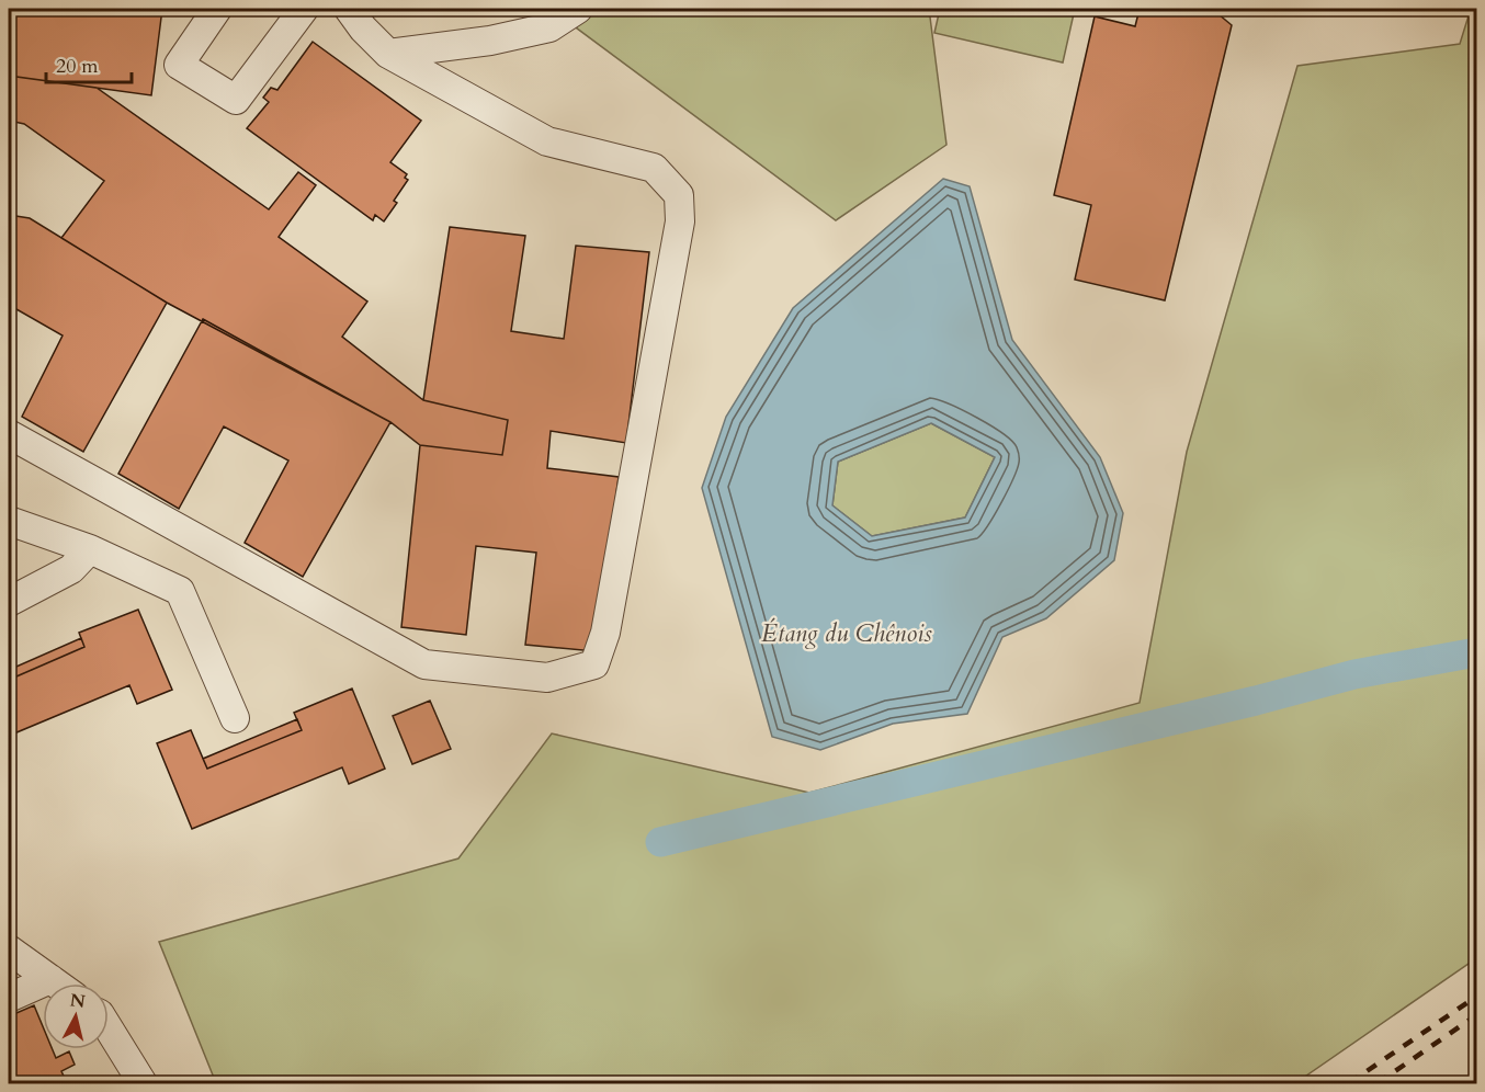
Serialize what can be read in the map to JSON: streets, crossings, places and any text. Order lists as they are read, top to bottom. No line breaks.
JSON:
{"water":["Étang du Chênois"],"scale_bar":"20 m","north":"top"}
